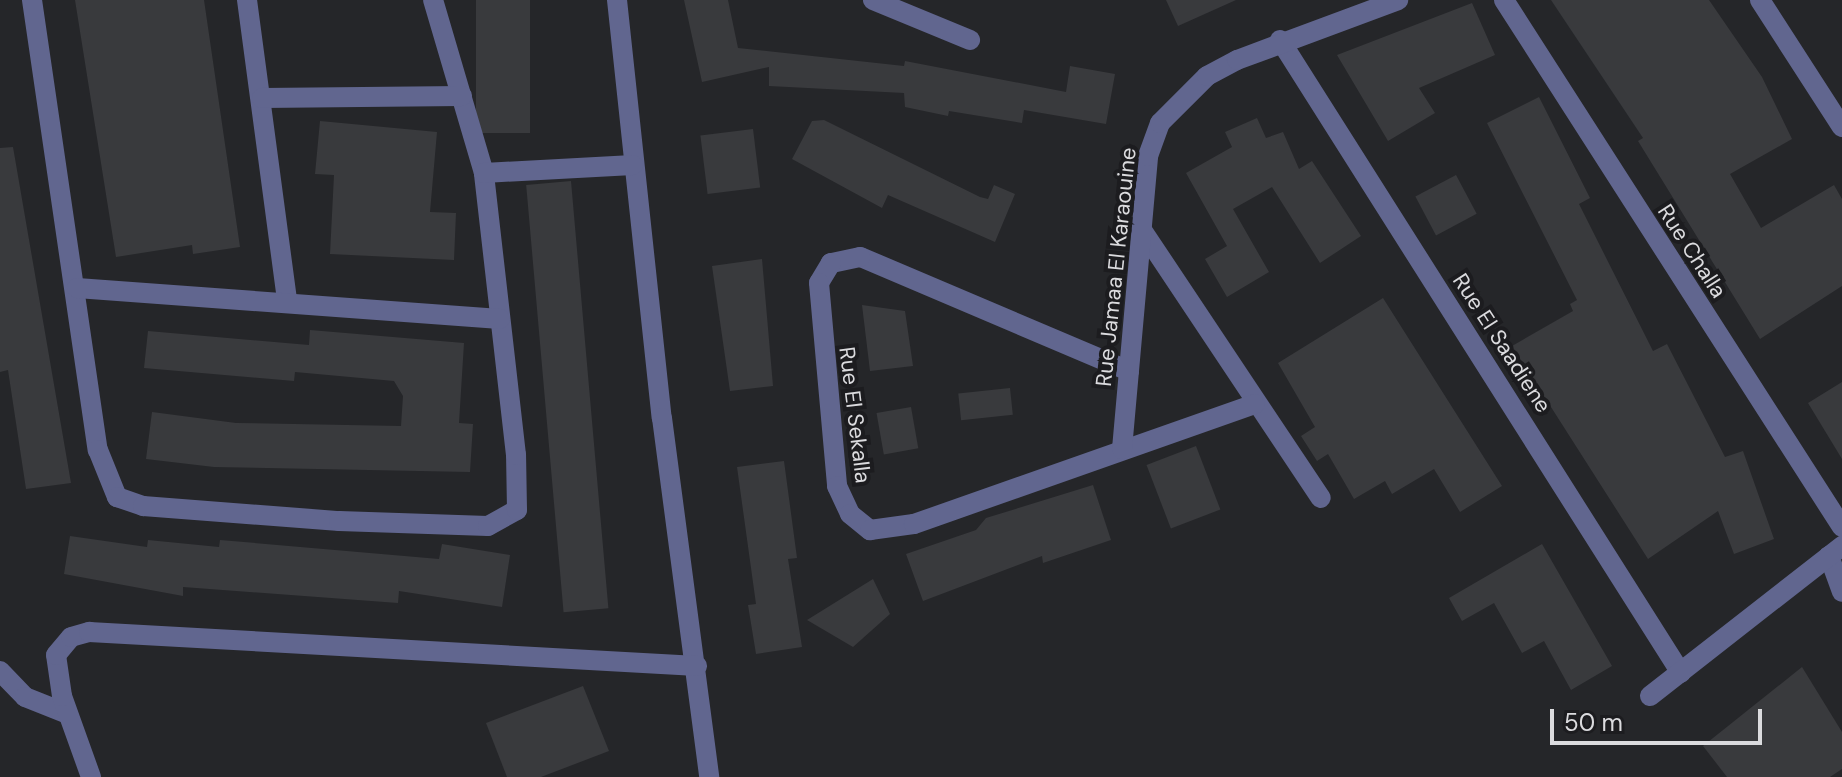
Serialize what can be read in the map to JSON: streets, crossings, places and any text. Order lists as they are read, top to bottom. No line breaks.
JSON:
{"streets":{"street":["Rue Challa","Rue Jamaa El Karaouine","Rue El Saadiene","Rue El Sekalla"]},"crossings":[["Rue Jamaa El Karaouine","Rue El Saadiene"],["Rue Jamaa El Karaouine","Rue El Sekalla"]],"scale_bar":"50 m"}
